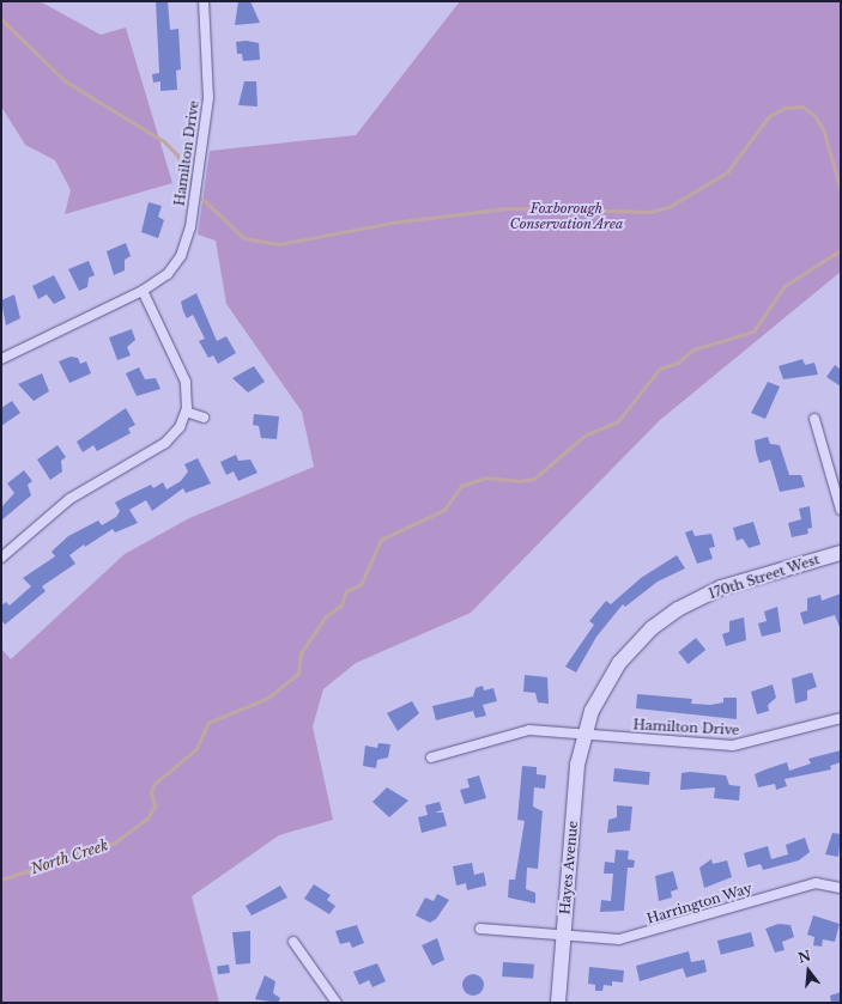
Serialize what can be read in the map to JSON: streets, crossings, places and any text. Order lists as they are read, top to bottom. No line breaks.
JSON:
{"streets":{"street":["Hamilton Drive","170th Street West","Hayes Avenue","Harrington Way"]},"crossings":[["Hamilton Drive","170th Street West"],["Hamilton Drive","Hayes Avenue"],["170th Street West","Hayes Avenue"],["Hayes Avenue","Harrington Way"]],"water":["North Creek"],"parks":["Foxborough Conservation Area"],"north":"top"}
